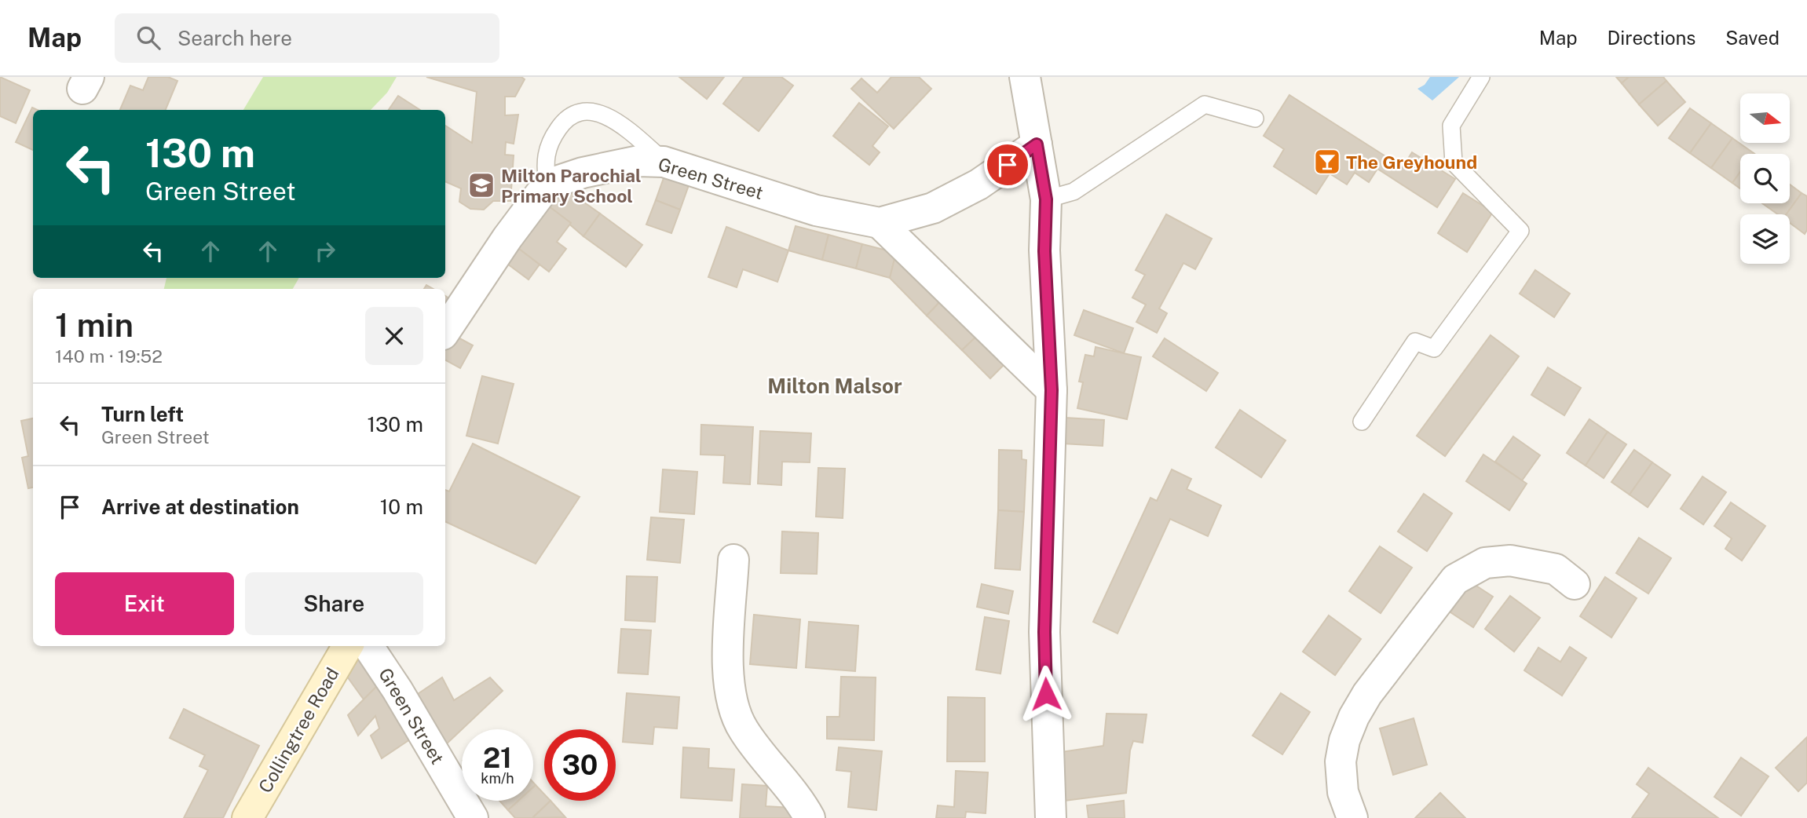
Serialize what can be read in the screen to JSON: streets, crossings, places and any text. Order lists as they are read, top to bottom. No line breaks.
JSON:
{"streets":{"street":["Green Street","Collingtree Road"]},"districts":["Milton Malsor"],"places":{"bar":["The Greyhound"],"school or university":["Milton Parochial Primary School"]},"north":"right","page":{"header":"Map","search":"Search here","nav":["Map","Directions","Saved"],"turn":["130 m","Green Street"],"heading":["1 min","140 m · 19:52"],"list":[{"name":"Turn left","note":"Green Street","value":"130 m"},{"name":"Arrive at destination","value":"10 m"}],"buttons":["Exit","Share"],"speed":"21 km/h","limit":"30"}}
